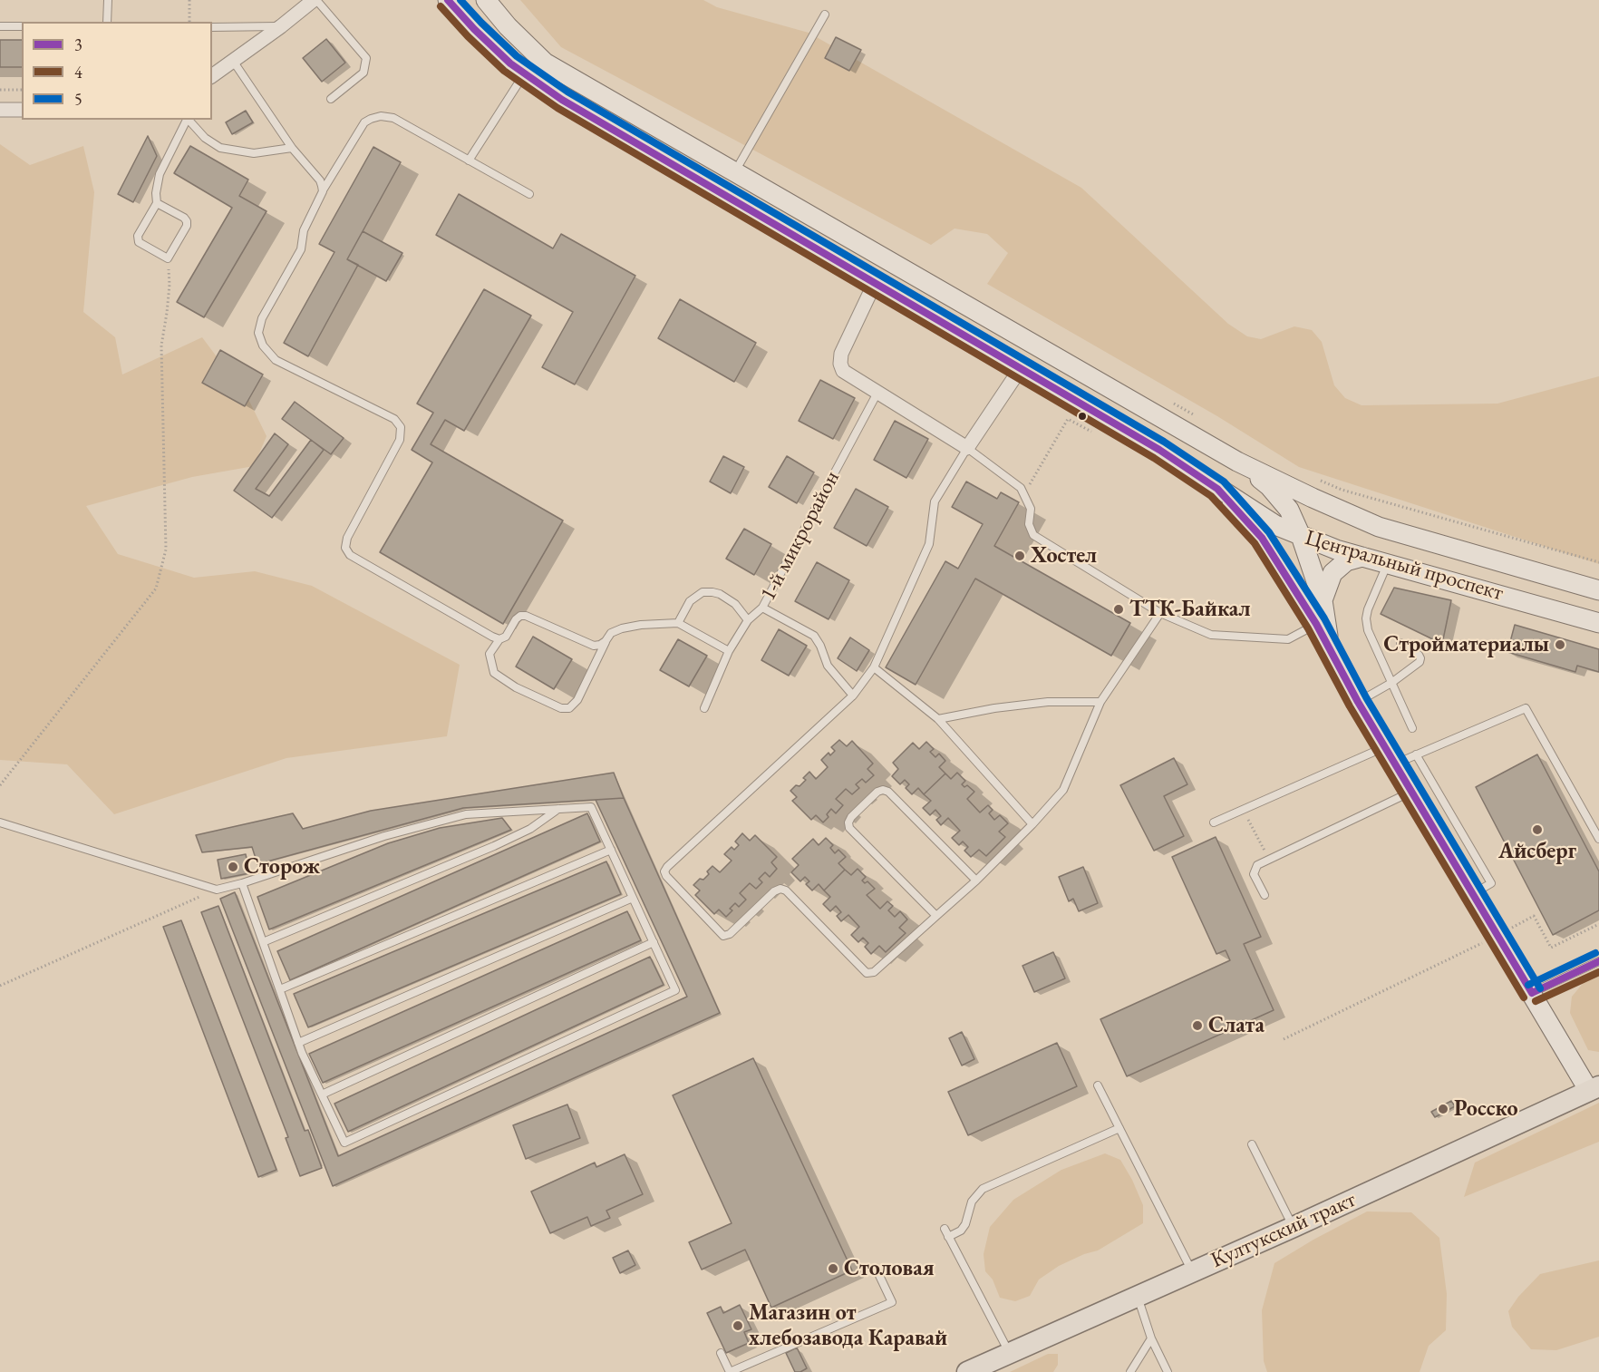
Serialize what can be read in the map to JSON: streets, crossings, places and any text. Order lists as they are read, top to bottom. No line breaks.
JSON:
{"streets":{"main road":["Центральный проспект","Култукский тракт"],"lane":["1-й микрорайон"]},"places":["Хостел","ТТК-Байкал","Стройматериалы","Айсберг","Сторож","Слата","Росско","Столовая","Магазин от хлебозавода Каравай"],"lines":["transit line 3","transit line 5","transit line 4"],"legend":["3","4","5"]}
